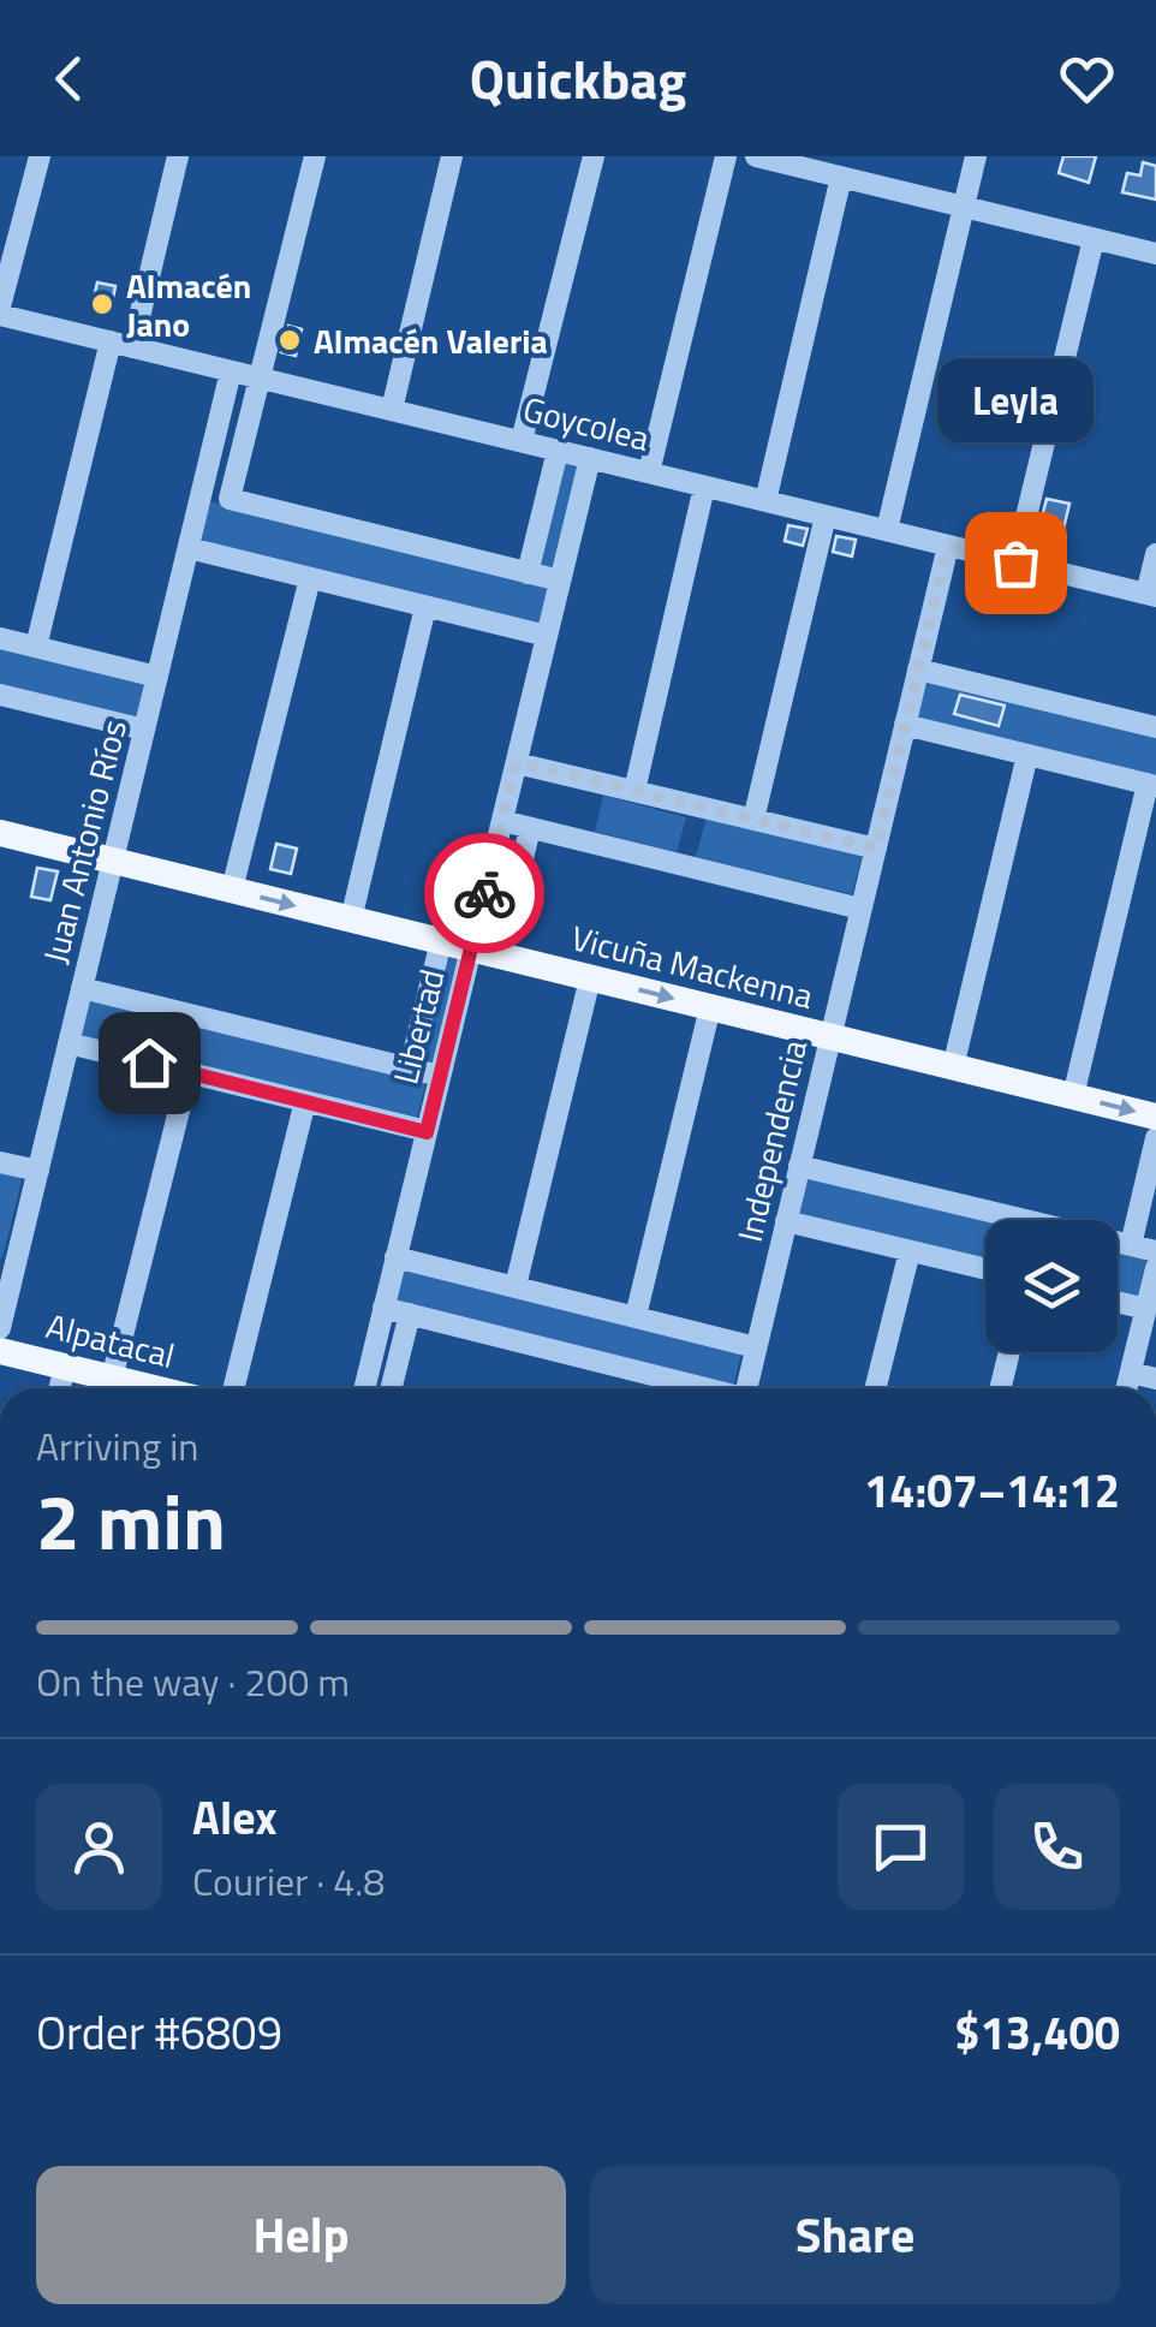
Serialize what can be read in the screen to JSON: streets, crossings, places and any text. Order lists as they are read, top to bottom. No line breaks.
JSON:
{"streets":{"main road":["Vicuña Mackenna","Alpatacal"],"street":["Goycolea","Juan Antonio Ríos","Libertad","Independencia"]},"crossings":[["Goycolea","Juan Antonio Ríos"],["Goycolea","Libertad"],["Goycolea","Independencia"],["Juan Antonio Ríos","Vicuña Mackenna"],["Vicuña Mackenna","Libertad"],["Vicuña Mackenna","Independencia"]],"places":["Almacén Jano","Almacén Valeria","Leyla"],"page":{"header":"Quickbag","bubble":"Leyla","heading":["2 min","Arriving in","14:07–14:12"],"panel":["Alex","Courier · 4.8","Order #6809","$13,400"],"bar":"On the way · 200 m","buttons":["Help","Share"]}}
